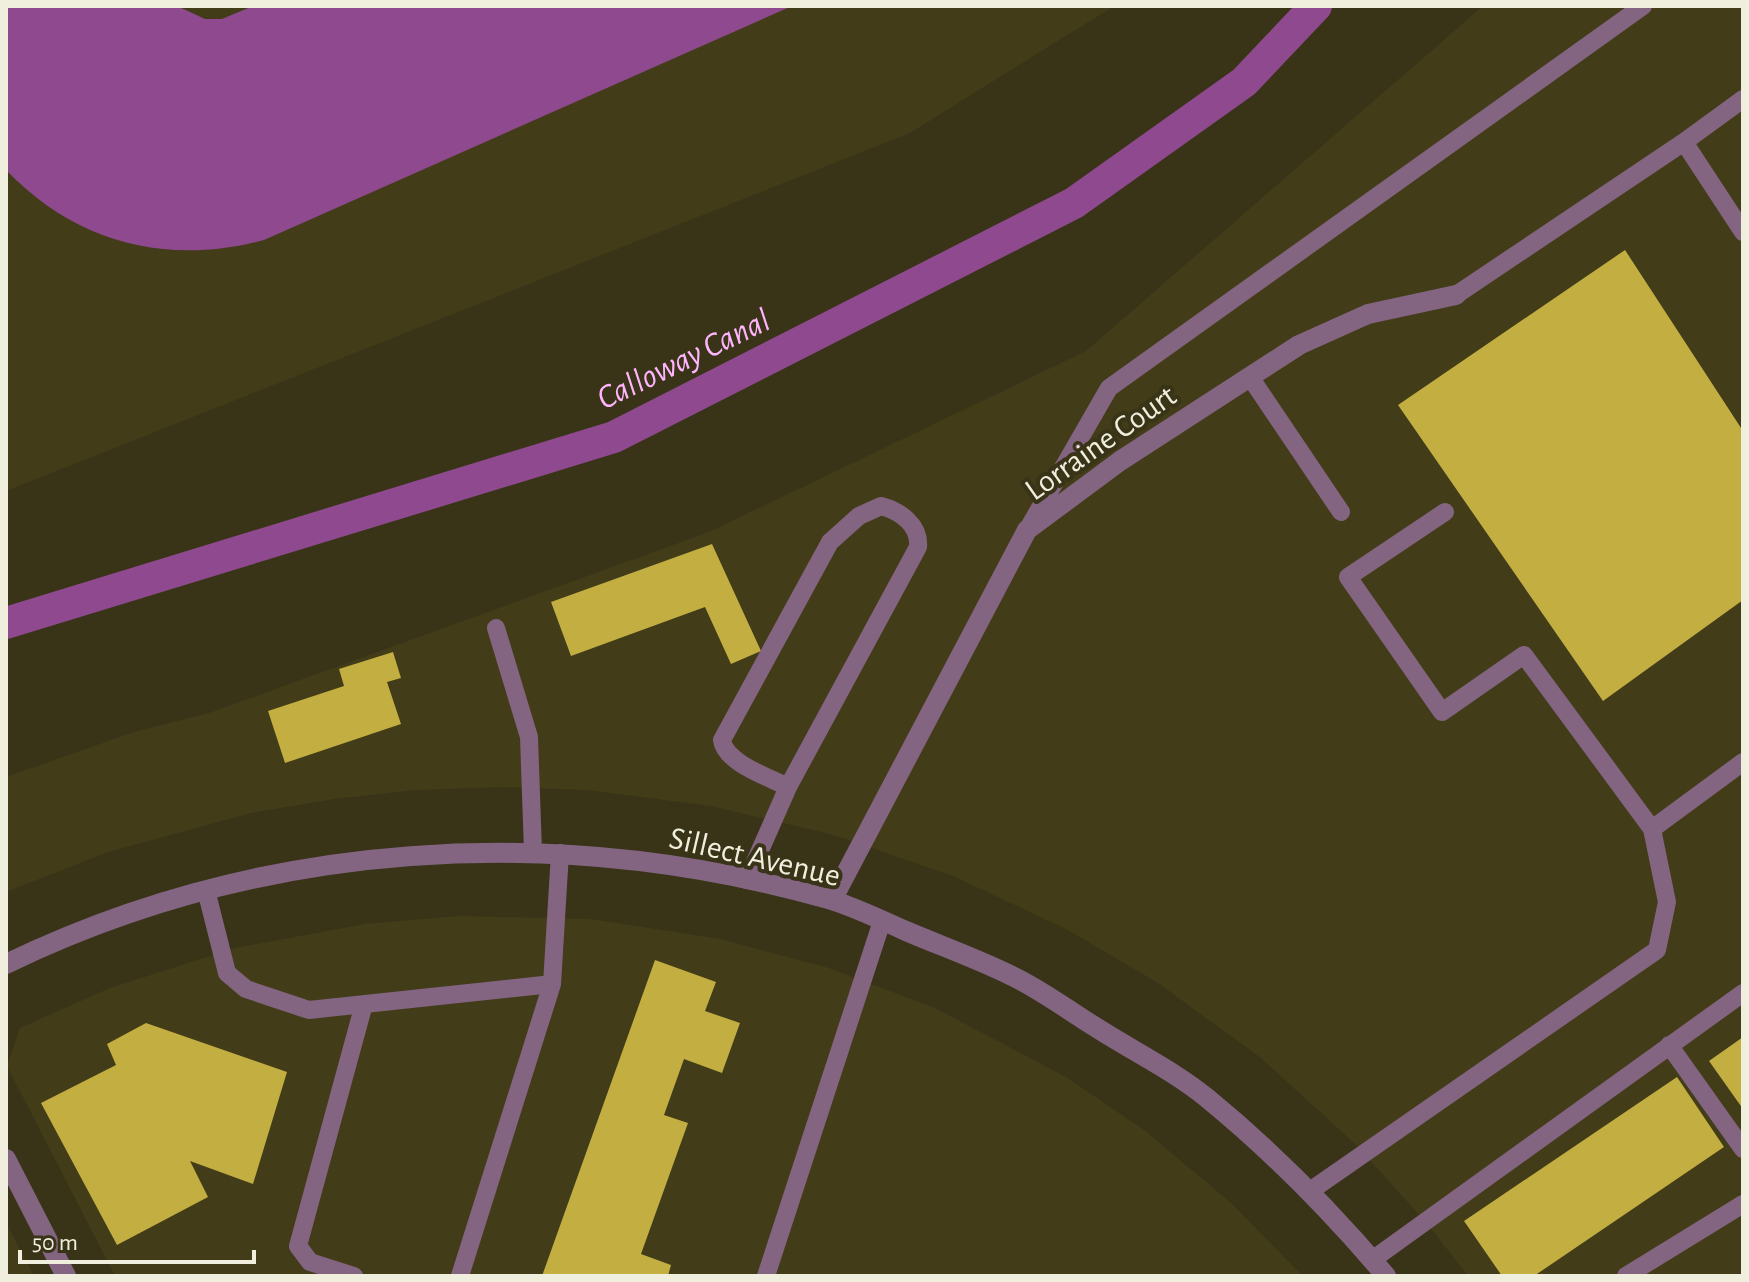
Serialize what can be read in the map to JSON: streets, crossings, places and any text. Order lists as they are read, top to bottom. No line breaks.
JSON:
{"streets":{"street":["Lorraine Court","Sillect Avenue"]},"crossings":[["Lorraine Court","Sillect Avenue"]],"water":["Calloway Canal"],"scale_bar":"50 m"}
